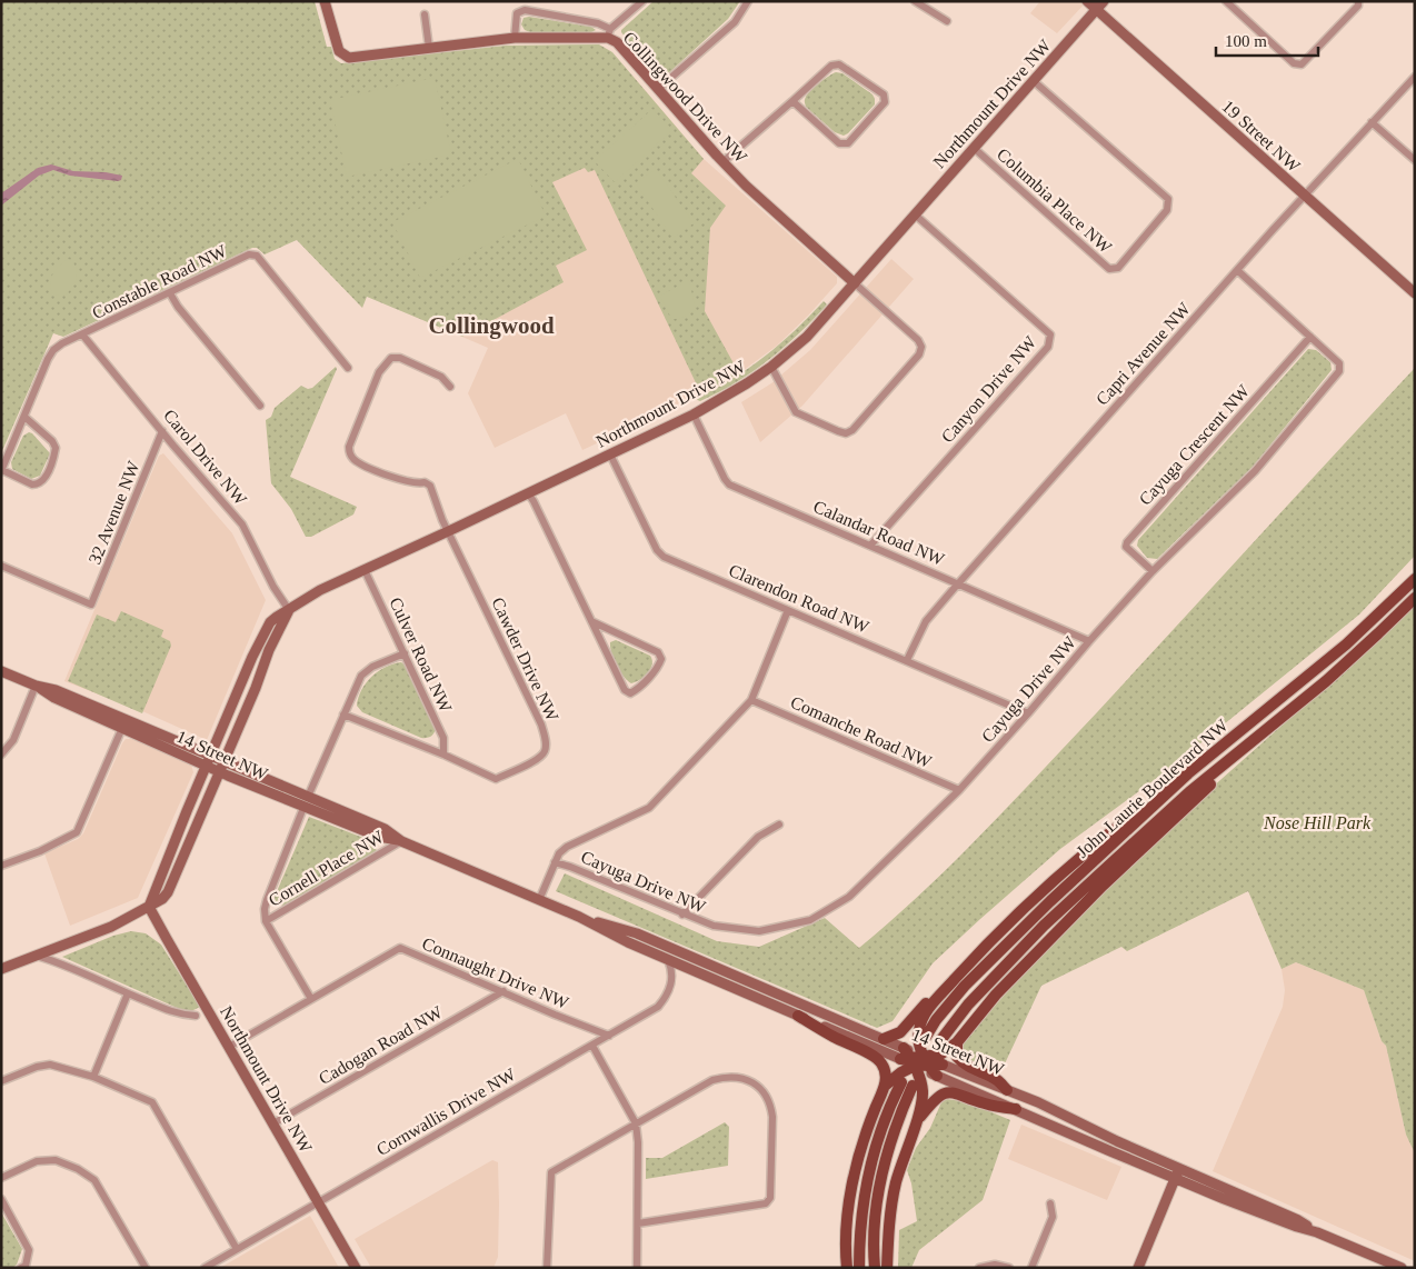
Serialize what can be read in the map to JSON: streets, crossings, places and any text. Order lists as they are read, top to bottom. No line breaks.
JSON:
{"streets":{"main road":["John Laurie Boulevard NW"],"street":["Collingwood Drive NW","Northmount Drive NW","19 Street NW","Columbia Place NW","Constable Road NW","Capri Avenue NW","Canyon Drive NW","Cayuga Crescent NW","Carol Drive NW","32 Avenue NW","Calandar Road NW","Clarendon Road NW","Culver Road NW","Cawder Drive NW","Cayuga Drive NW","Comanche Road NW","14 Street NW","Cornell Place NW","Connaught Drive NW","Cadogan Road NW","Cornwallis Drive NW"]},"crossings":[["Collingwood Drive NW","Northmount Drive NW"],["Northmount Drive NW","19 Street NW"],["Northmount Drive NW","Columbia Place NW"],["Northmount Drive NW","Canyon Drive NW"],["Northmount Drive NW","Carol Drive NW"],["Northmount Drive NW","Calandar Road NW"],["Northmount Drive NW","Clarendon Road NW"],["Northmount Drive NW","Culver Road NW"],["Northmount Drive NW","Cawder Drive NW"],["Northmount Drive NW","14 Street NW"],["Northmount Drive NW","Connaught Drive NW"],["Northmount Drive NW","Cadogan Road NW"],["Northmount Drive NW","Cornwallis Drive NW"],["19 Street NW","Capri Avenue NW"],["Constable Road NW","Carol Drive NW"],["Capri Avenue NW","Calandar Road NW"],["Capri Avenue NW","Clarendon Road NW"],["Capri Avenue NW","Cayuga Drive NW"],["Canyon Drive NW","Calandar Road NW"],["Cayuga Crescent NW","Cayuga Drive NW"],["Carol Drive NW","32 Avenue NW"],["Calandar Road NW","Cayuga Drive NW"],["Clarendon Road NW","Cayuga Drive NW"],["Culver Road NW","Cawder Drive NW"],["Cayuga Drive NW","Comanche Road NW"],["14 Street NW","Cornell Place NW"],["14 Street NW","Cornwallis Drive NW"],["Connaught Drive NW","Cadogan Road NW"],["Connaught Drive NW","Cornwallis Drive NW"]],"districts":["Collingwood"],"parks":["Nose Hill Park"],"scale_bar":"100 m"}
